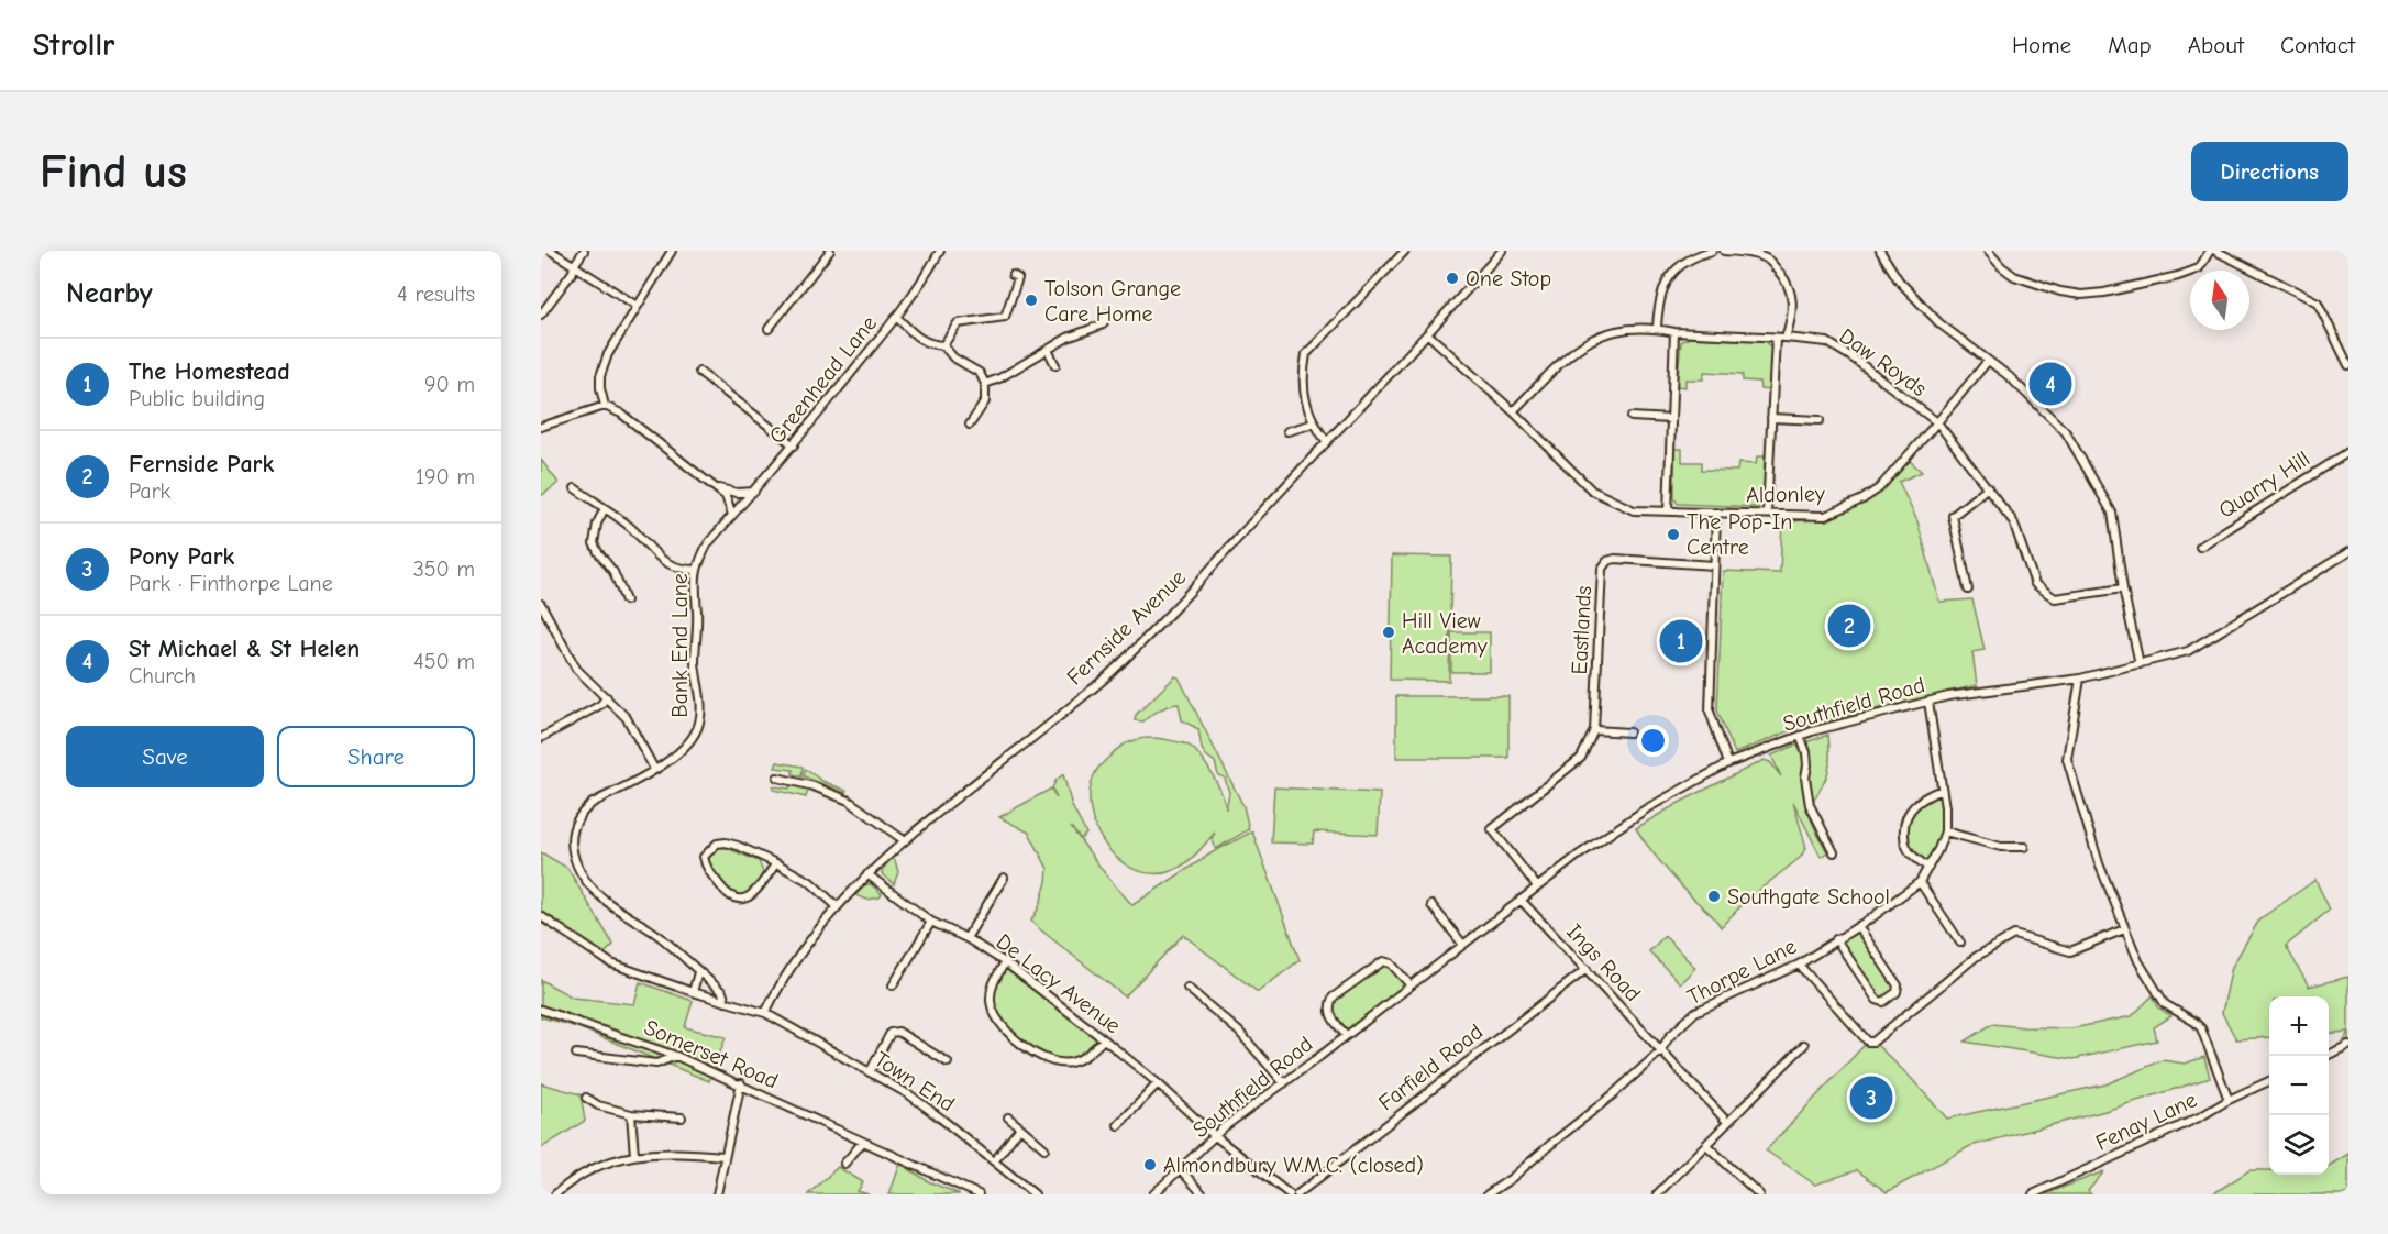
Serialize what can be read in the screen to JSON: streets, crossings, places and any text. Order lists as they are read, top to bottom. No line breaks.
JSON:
{"streets":{"street":["Daw Royds","Greenhead Lane","Quarry Hill","Aldonley","Fernside Avenue","Eastlands","Bank End Lane","Southfield Road","Ings Road","Thorpe Lane","De Lacy Avenue","Somerset Road","Farfield Road","Town End","Fenay Lane"]},"crossings":[["Daw Royds","Aldonley"],["Greenhead Lane","Bank End Lane"],["Aldonley","Fernside Avenue"],["Fernside Avenue","De Lacy Avenue"],["Fernside Avenue","Town End"],["Eastlands","Southfield Road"],["Bank End Lane","Town End"],["Southfield Road","Ings Road"],["Southfield Road","Thorpe Lane"],["Southfield Road","De Lacy Avenue"],["Ings Road","Thorpe Lane"],["Ings Road","Farfield Road"]],"places":["One Stop","Tolson Grange Care Home","The Pop-In Centre","Hill View Academy","Southgate School","Almondbury W.M.C. (closed)"],"north":"top","page":{"header":"Strollr","nav":["Home","Map","About","Contact"],"buttons":["Directions",["Save","Share"]],"title":"Find us","heading":["Nearby","4 results"],"list":[{"mark":"1","name":"The Homestead","note":"Public building","value":"90 m"},{"mark":"2","name":"Fernside Park","note":"Park","value":"190 m"},{"mark":"3","name":"Pony Park","note":"Park · Finthorpe Lane","value":"350 m"},{"mark":"4","name":"St Michael & St Helen","note":"Church","value":"450 m"}],"pins":["4","2","1","3"],"map_buttons":["+","−"]}}
